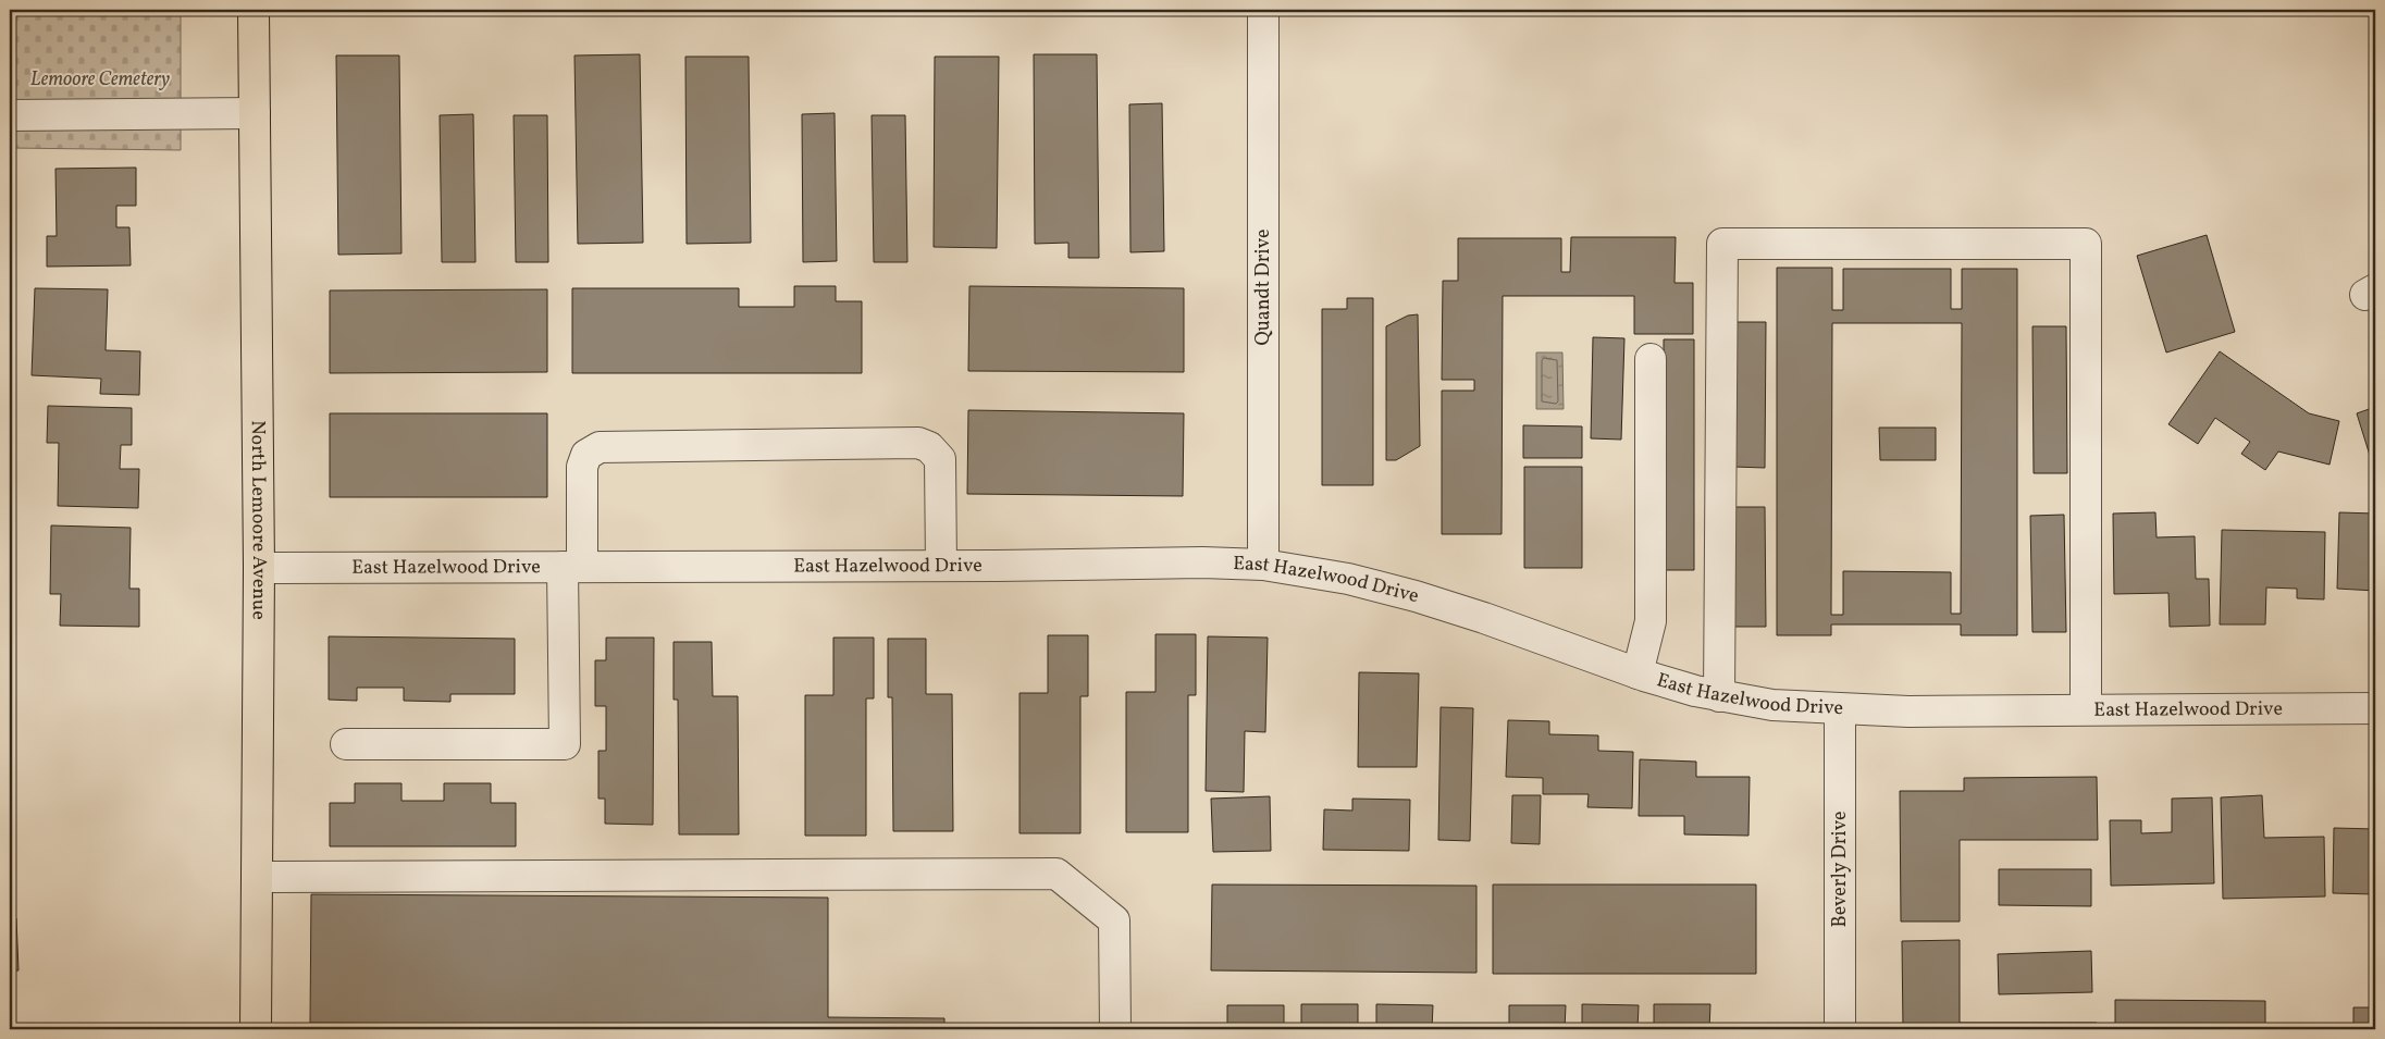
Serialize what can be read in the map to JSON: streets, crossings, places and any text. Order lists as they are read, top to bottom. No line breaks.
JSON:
{"streets":{"main road":["North Lemoore Avenue"],"street":["Quandt Drive","East Hazelwood Drive","Beverly Drive"]},"crossings":[["Quandt Drive","East Hazelwood Drive"],["North Lemoore Avenue","East Hazelwood Drive"],["East Hazelwood Drive","Beverly Drive"]],"parks":["Lemoore Cemetery"]}
